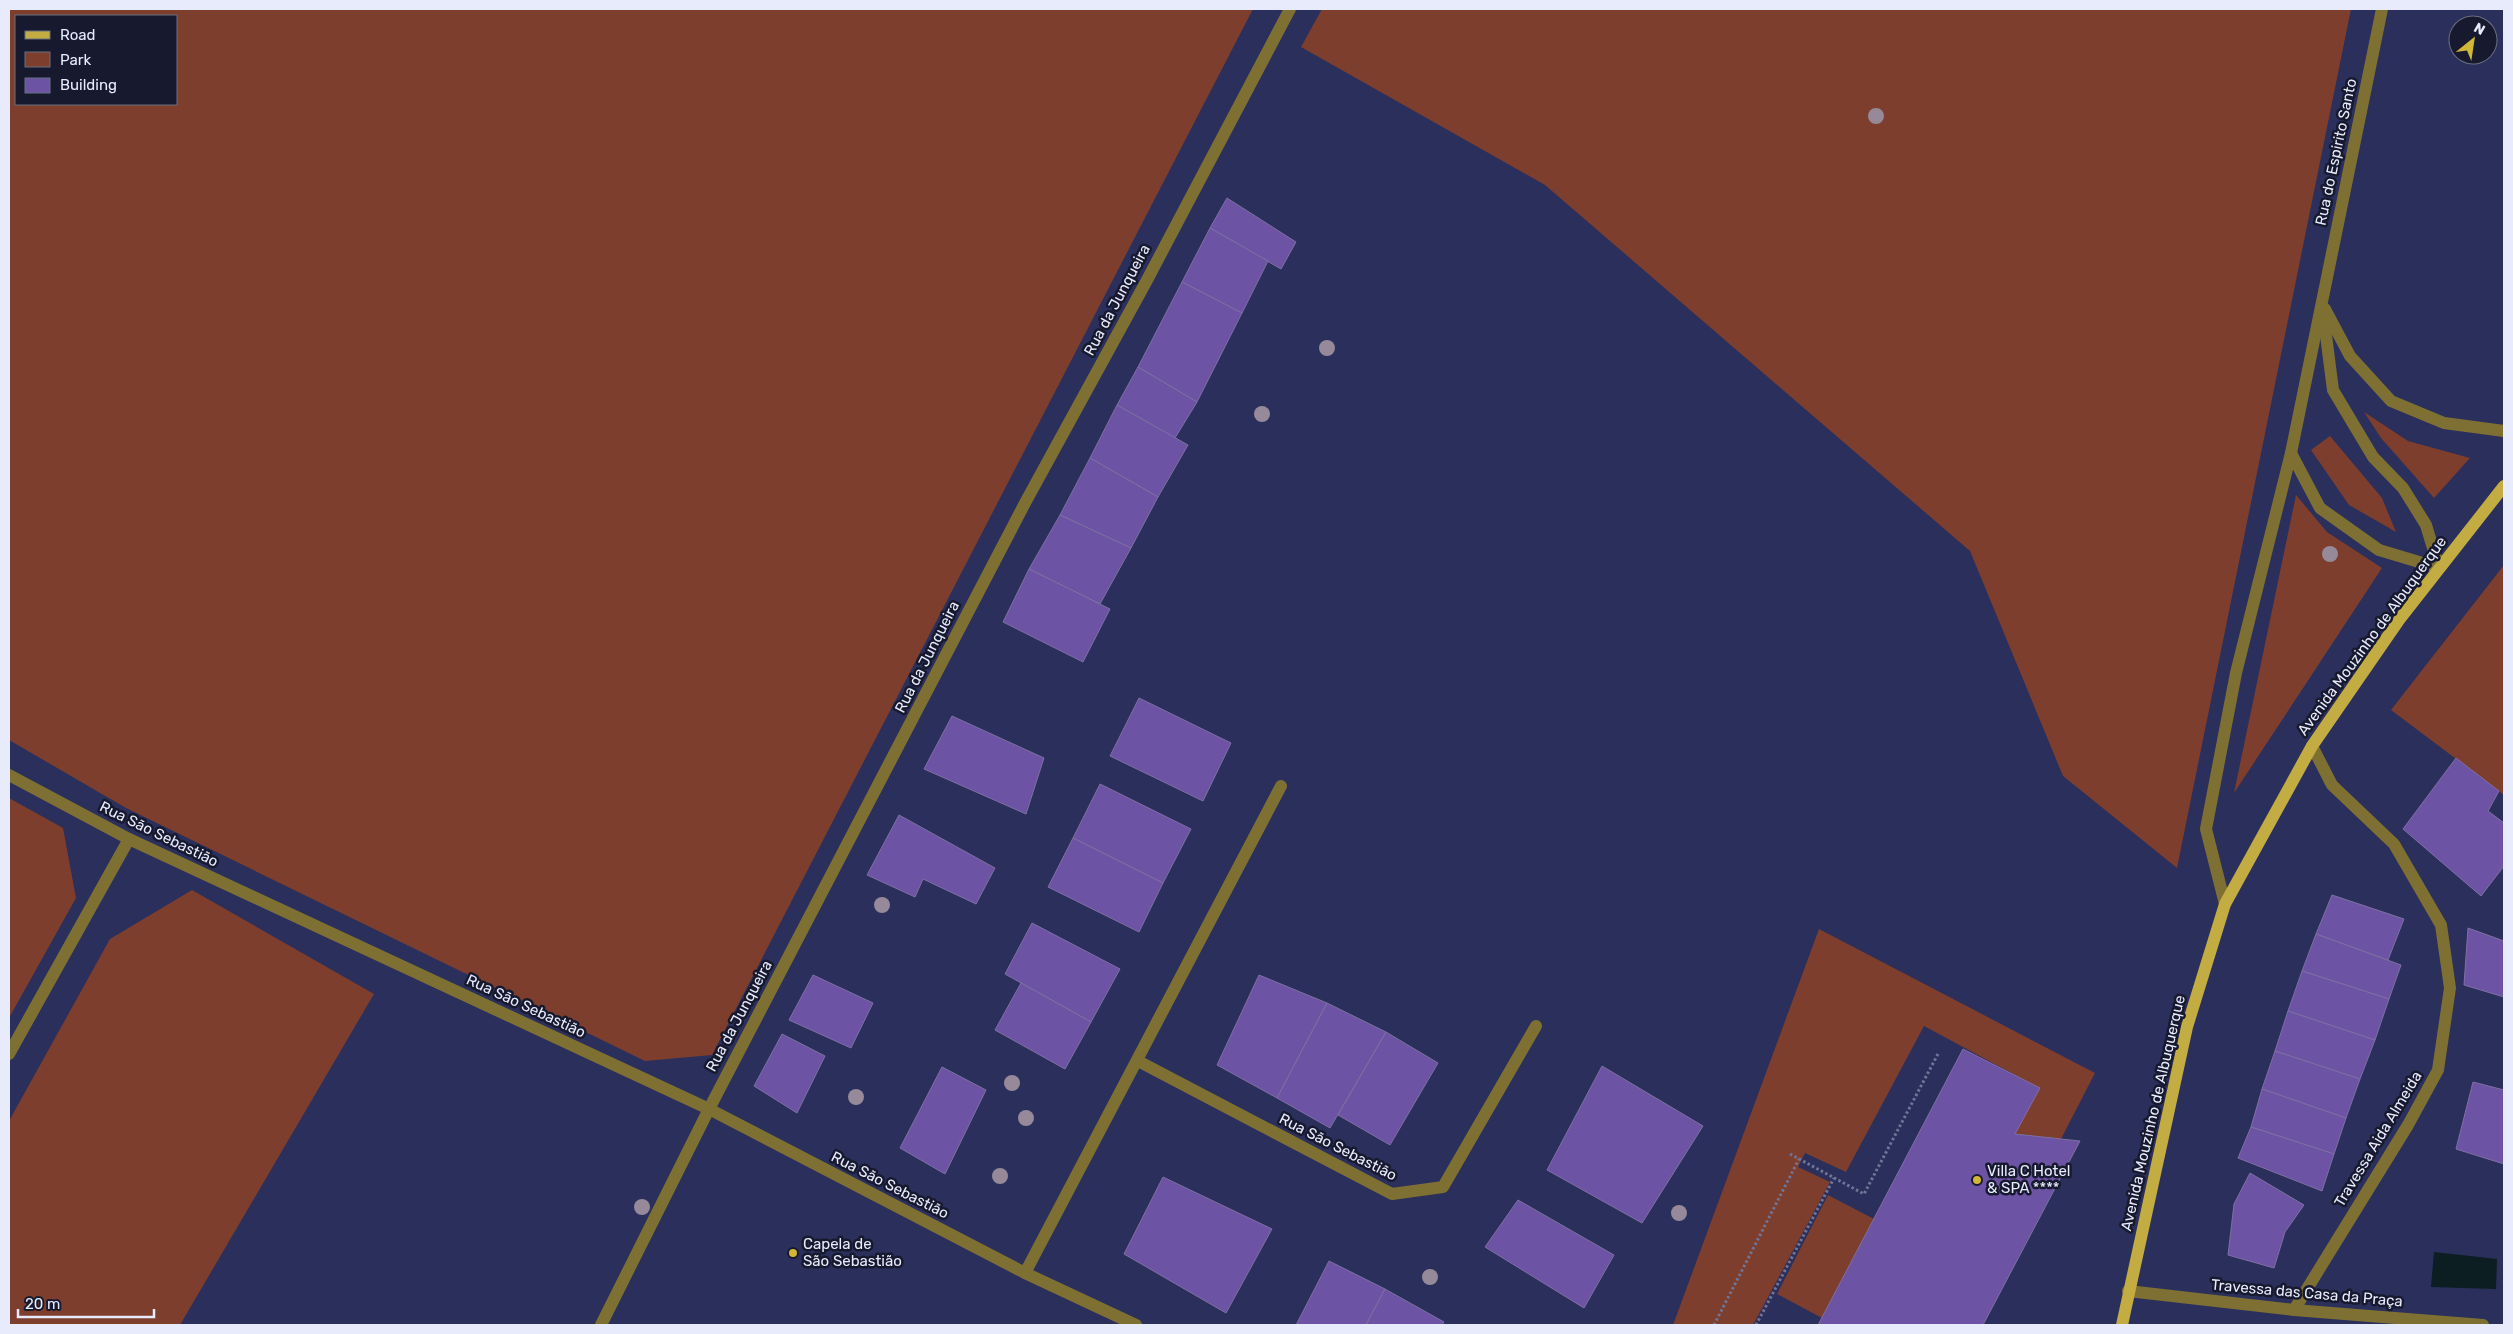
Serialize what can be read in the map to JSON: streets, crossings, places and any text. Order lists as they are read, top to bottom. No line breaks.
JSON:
{"streets":{"main road":["Avenida Mouzinho de Albuquerque"],"street":["Rua do Espirito Santo","Rua da Junqueira","Rua São Sebastião","Travessa Aida Almeida","Travessa das Casa da Praça"]},"crossings":[["Rua do Espirito Santo","Avenida Mouzinho de Albuquerque"],["Rua da Junqueira","Rua São Sebastião"],["Avenida Mouzinho de Albuquerque","Travessa Aida Almeida"],["Avenida Mouzinho de Albuquerque","Travessa das Casa da Praça"],["Travessa Aida Almeida","Travessa das Casa da Praça"]],"places":["Villa C Hotel & SPA ****","Capela de São Sebastião"],"legend":["Road","Park","Building"],"scale_bar":"20 m","north":"top right"}
